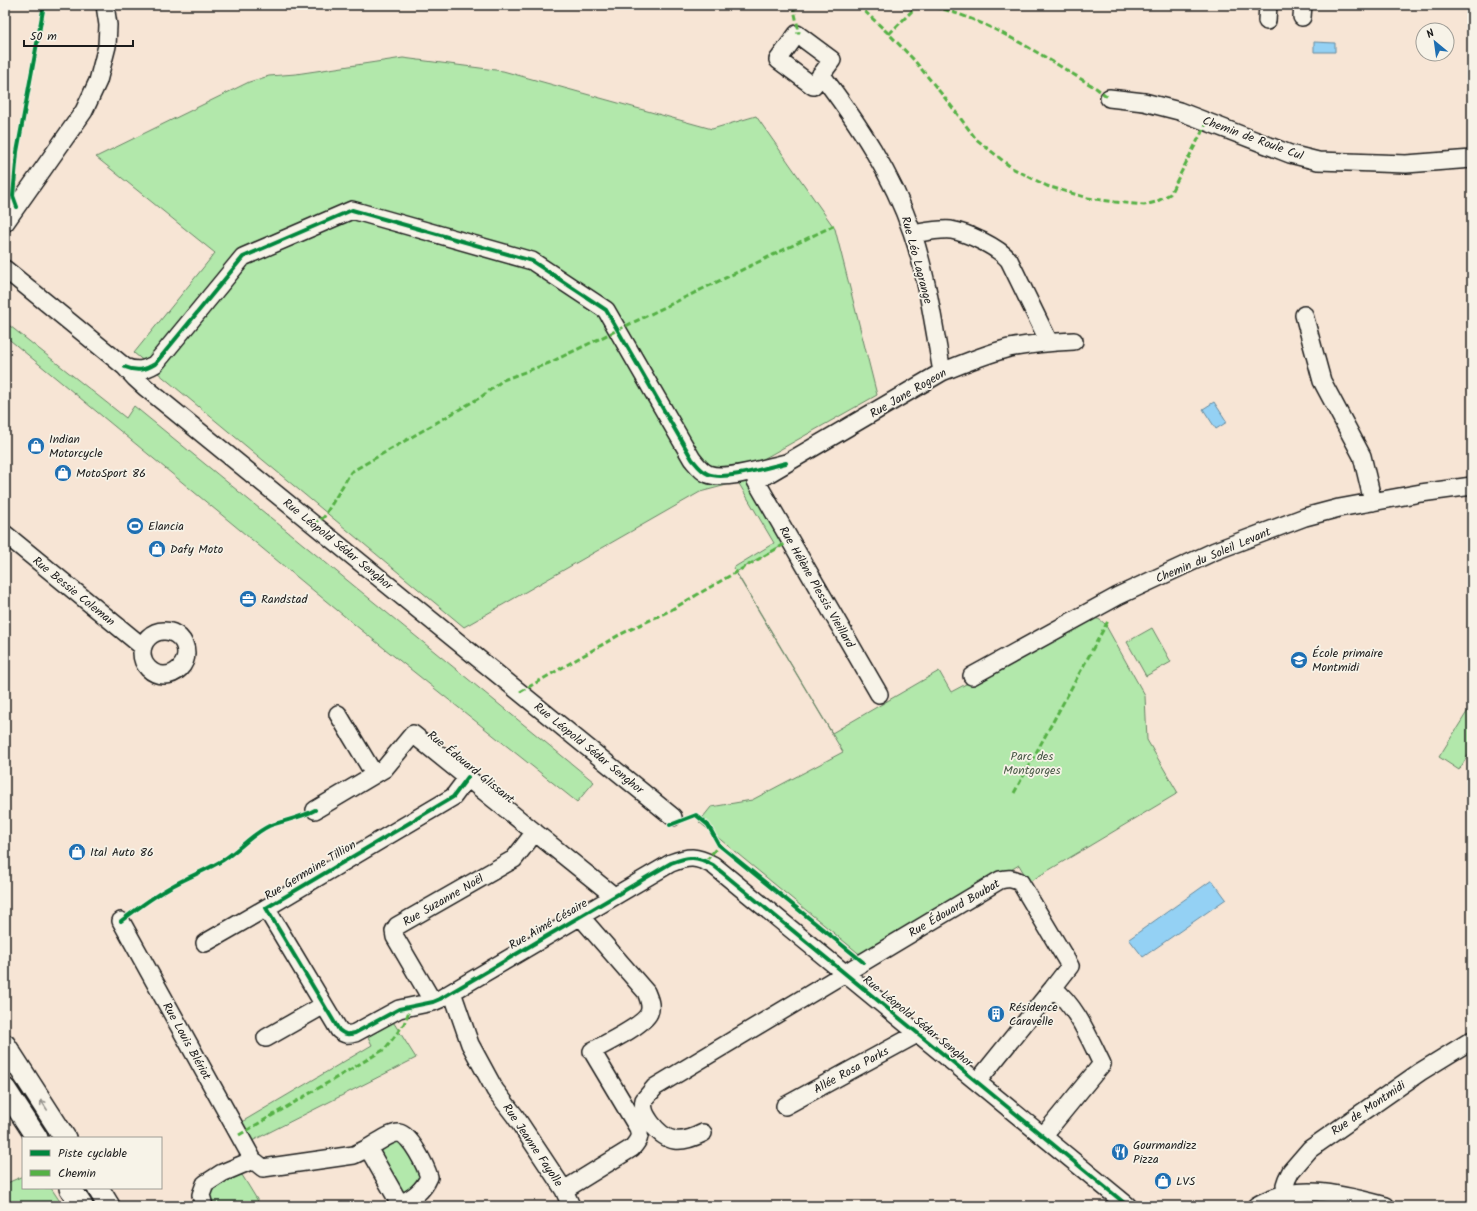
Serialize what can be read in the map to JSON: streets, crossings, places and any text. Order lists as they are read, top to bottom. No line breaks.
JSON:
{"streets":{"street":["Chemin de Roule Cul","Rue Léo Lagrange","Rue Jane Rogeon","Rue Léopold Sédar Senghor","Chemin du Soleil Levant","Rue Hélène Plessis Vieillard","Rue Bessie Coleman","Rue Édouard Glissant","Rue Germaine Tillion","Rue Suzanne Noël","Rue Édouard Boubat","Rue Aimé Césaire","Rue Louis Blériot","Allée Rosa Parks","Rue de Montmidi","Rue Jeanne Fayolle"]},"crossings":[["Rue Léo Lagrange","Rue Jane Rogeon"],["Rue Jane Rogeon","Rue Hélène Plessis Vieillard"],["Rue Léopold Sédar Senghor","Rue Édouard Boubat"],["Rue Léopold Sédar Senghor","Rue Aimé Césaire"],["Rue Léopold Sédar Senghor","Allée Rosa Parks"],["Rue Édouard Glissant","Rue Germaine Tillion"],["Rue Édouard Glissant","Rue Suzanne Noël"],["Rue Édouard Glissant","Rue Aimé Césaire"],["Rue Germaine Tillion","Rue Aimé Césaire"],["Rue Suzanne Noël","Rue Aimé Césaire"],["Rue Aimé Césaire","Rue Jeanne Fayolle"]],"parks":["Parc des Montgorges"],"places":{"shop":["Indian Motorcycle","MotoSport 86","Dafy Moto","Ital Auto 86","LVS"],"sports":["Elancia"],"office":["Randstad"],"school or university":["École primaire Montmidi"],"building":["Résidence Caravelle"],"restaurant":["Gourmandizz Pizza"]},"legend":["Piste cyclable","Chemin"],"scale_bar":"50 m","north":"top left"}
